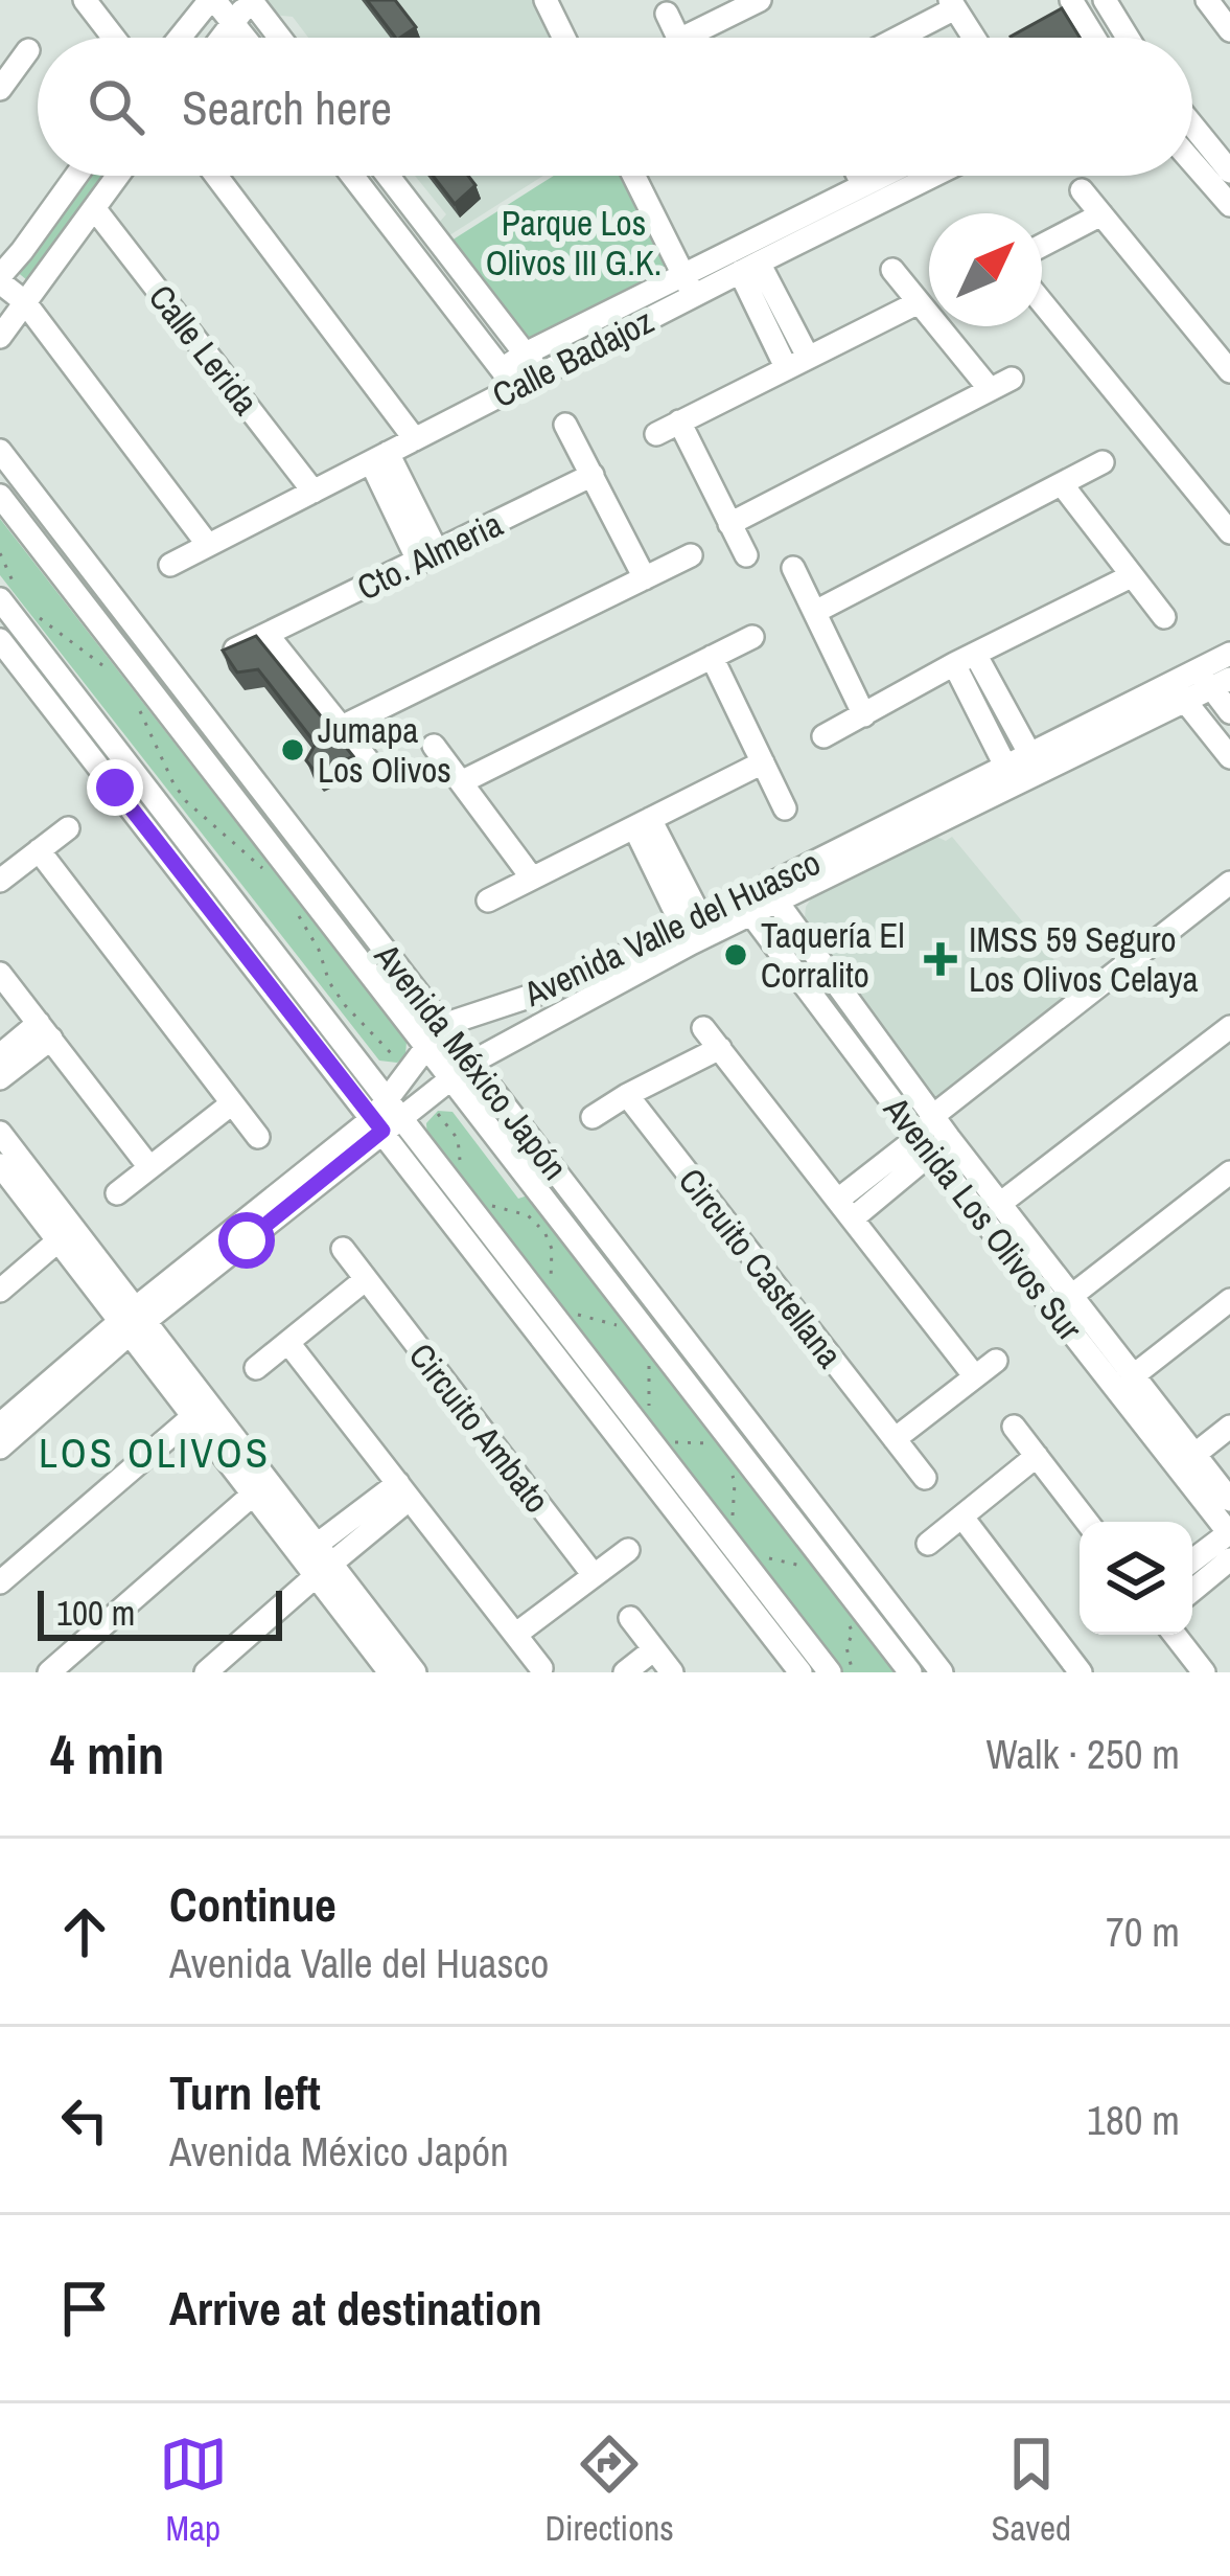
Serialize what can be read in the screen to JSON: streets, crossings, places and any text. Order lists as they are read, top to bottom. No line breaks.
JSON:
{"streets":{"street":["Calle Lerida","Calle Badajoz","Cto. Almeria","Avenida Valle del Huasco","Avenida México Japón","Avenida Los Olivos Sur","Circuito Castellana","Circuito Ambato"]},"crossings":[["Calle Lerida","Calle Badajoz"],["Avenida Valle del Huasco","Avenida México Japón"],["Avenida Valle del Huasco","Avenida Los Olivos Sur"]],"districts":["LOS OLIVOS"],"parks":["Parque Los Olivos III G.K."],"places":{"other":["Jumapa Los Olivos","Taquería El Corralito"],"health":["IMSS 59 Seguro Los Olivos Celaya"]},"scale_bar":"100 m","north":"top right","page":{"search":"Search here","scale":"100 m","heading":["4 min","Walk · 250 m"],"list":[["Continue","Avenida Valle del Huasco","70 m"],["Turn left","Avenida México Japón","180 m"],"Arrive at destination"],"nav":["Map","Directions","Saved"]}}
